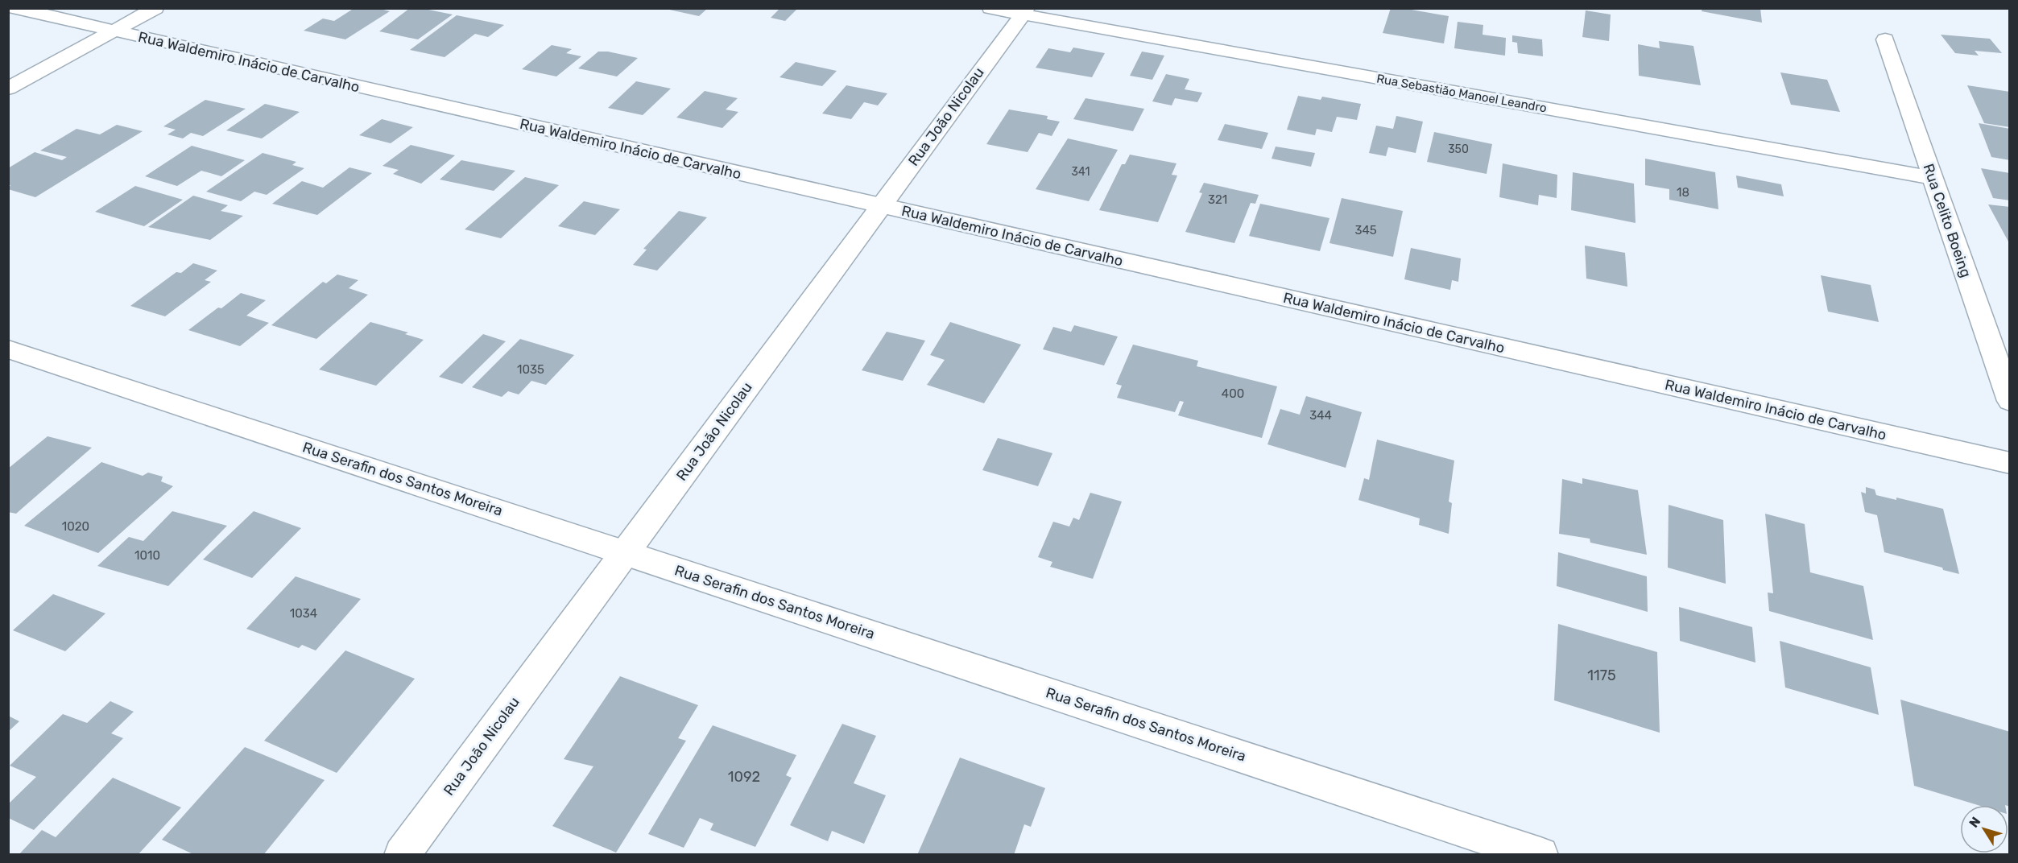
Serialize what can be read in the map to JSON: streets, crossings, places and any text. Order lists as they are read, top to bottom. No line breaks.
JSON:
{"streets":{"street":["Rua Waldemiro Inácio de Carvalho","Rua Sebastião Manoel Leandro","Rua João Nicolau","Rua Celito Boeing","Rua Serafin dos Santos Moreira"]},"crossings":[["Rua Waldemiro Inácio de Carvalho","Rua João Nicolau"],["Rua Sebastião Manoel Leandro","Rua João Nicolau"],["Rua Sebastião Manoel Leandro","Rua Celito Boeing"],["Rua João Nicolau","Rua Serafin dos Santos Moreira"]],"house_numbers":["350","341","18","321","345","1035","400","344","1020","1010","1034","1175","1092"],"north":"top left"}
